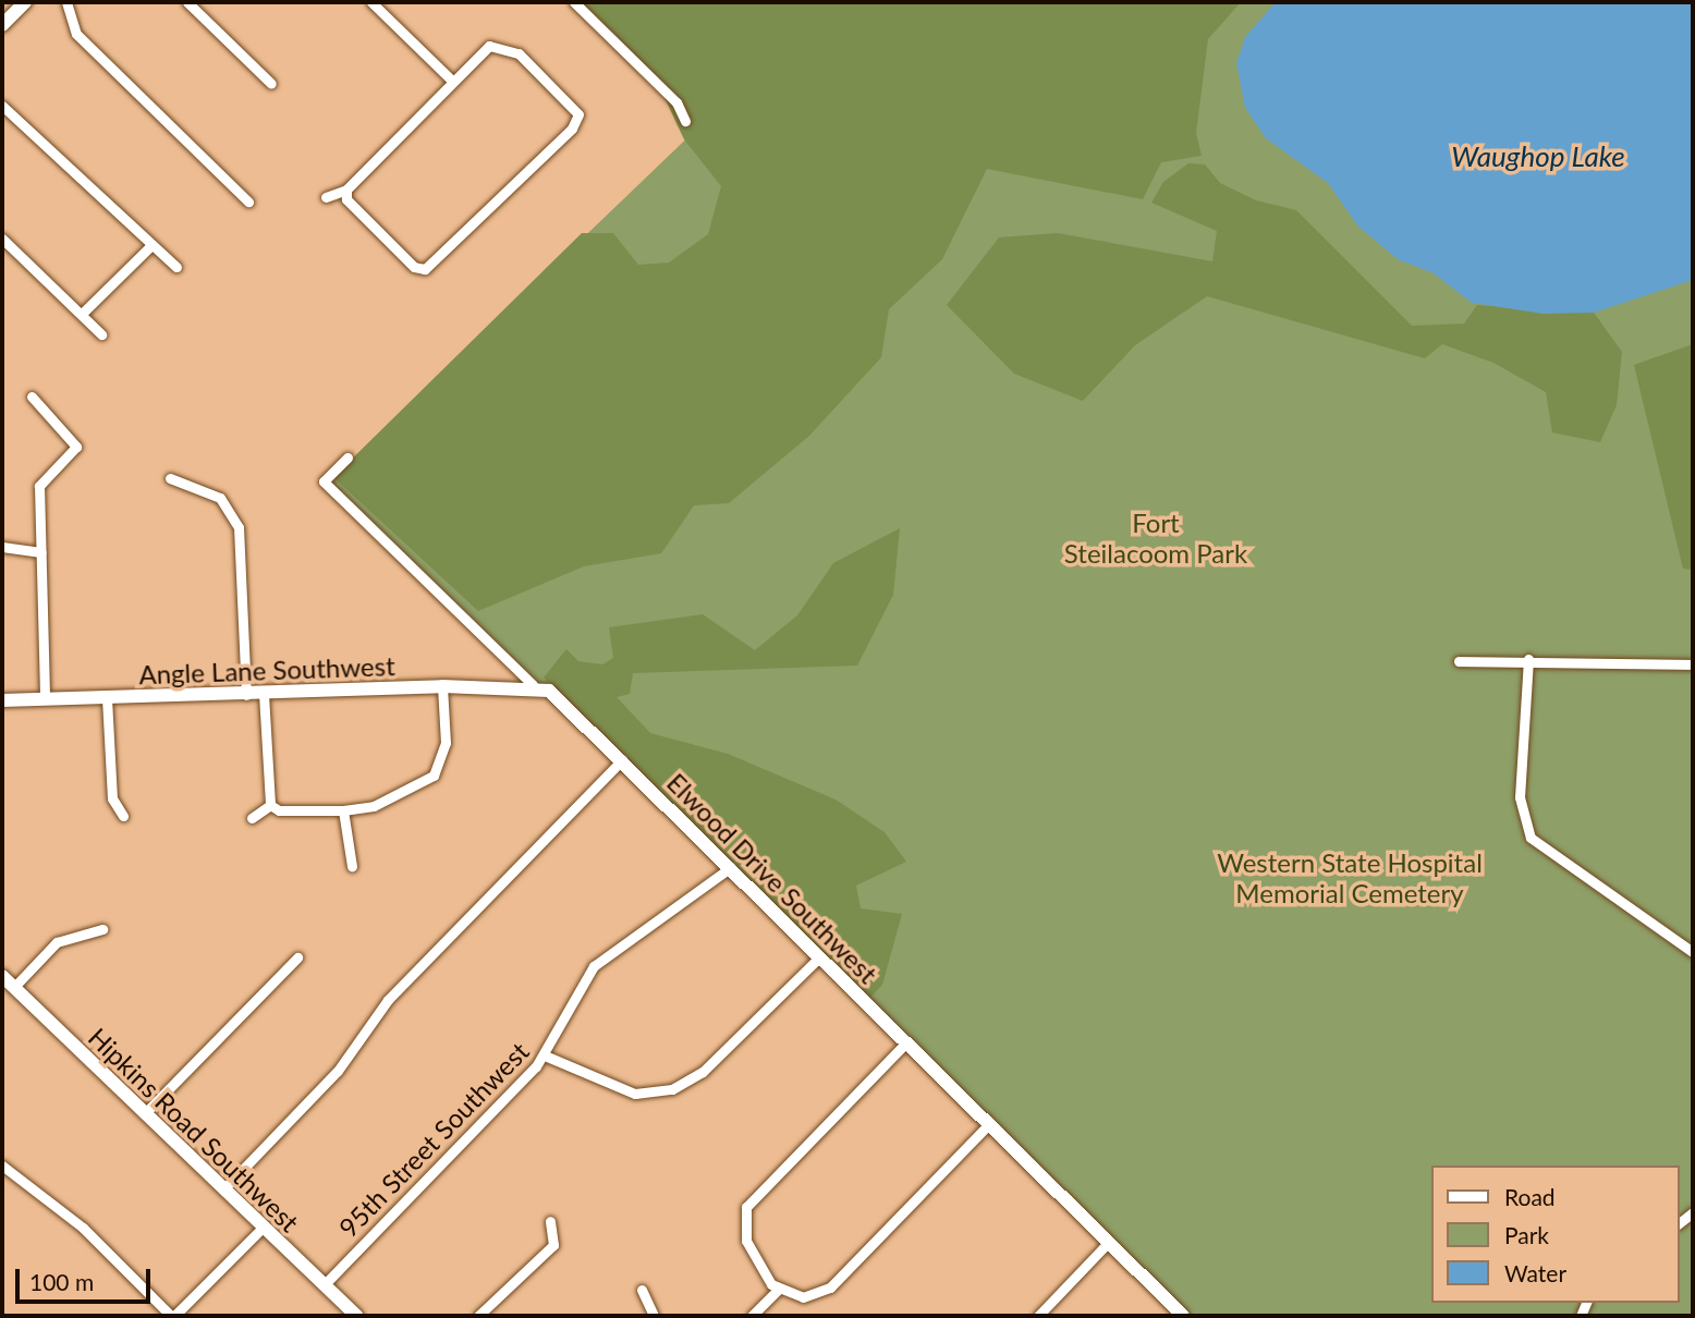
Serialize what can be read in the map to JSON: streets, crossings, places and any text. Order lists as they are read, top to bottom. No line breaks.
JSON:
{"streets":{"street":["Angle Lane Southwest","Elwood Drive Southwest","Hipkins Road Southwest","95th Street Southwest"]},"crossings":[["Angle Lane Southwest","Elwood Drive Southwest"],["Elwood Drive Southwest","95th Street Southwest"],["Hipkins Road Southwest","95th Street Southwest"]],"water":["Waughop Lake"],"parks":["Fort Steilacoom Park","Western State Hospital Memorial Cemetery"],"legend":["Road","Park","Water"],"scale_bar":"100 m"}
